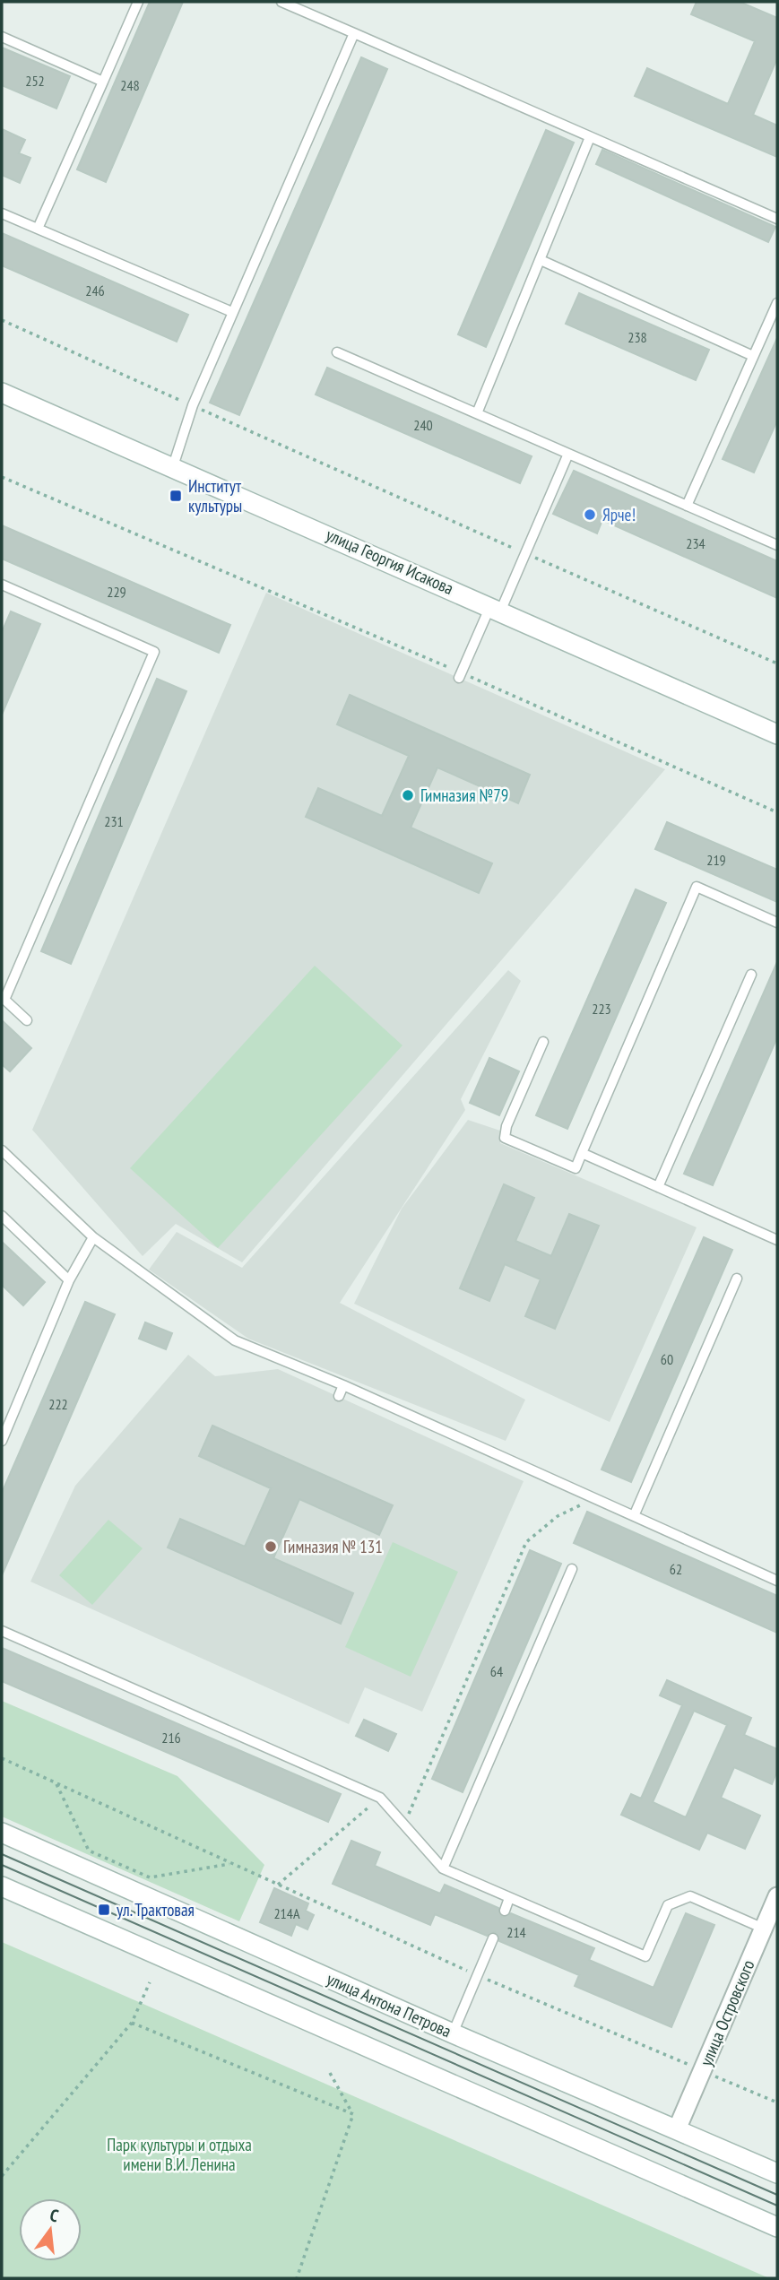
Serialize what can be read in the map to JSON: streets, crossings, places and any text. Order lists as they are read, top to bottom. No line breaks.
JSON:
{"streets":{"main road":["улица Георгия Исакова","улица Антона Петрова"],"street":["улица Островского"]},"crossings":[["улица Антона Петрова","улица Островского"]],"parks":["Парк культуры и отдыха имени В.И. Ленина"],"places":{"transit":["Институт культуры","ул. Трактовая"],"other":["Ярче!","Гимназия №79","Гимназия № 131"]},"house_numbers":["252","248","246","238","240","234","229","231","219","223","60","222","62","64","216","214А","214"],"north":"top"}
